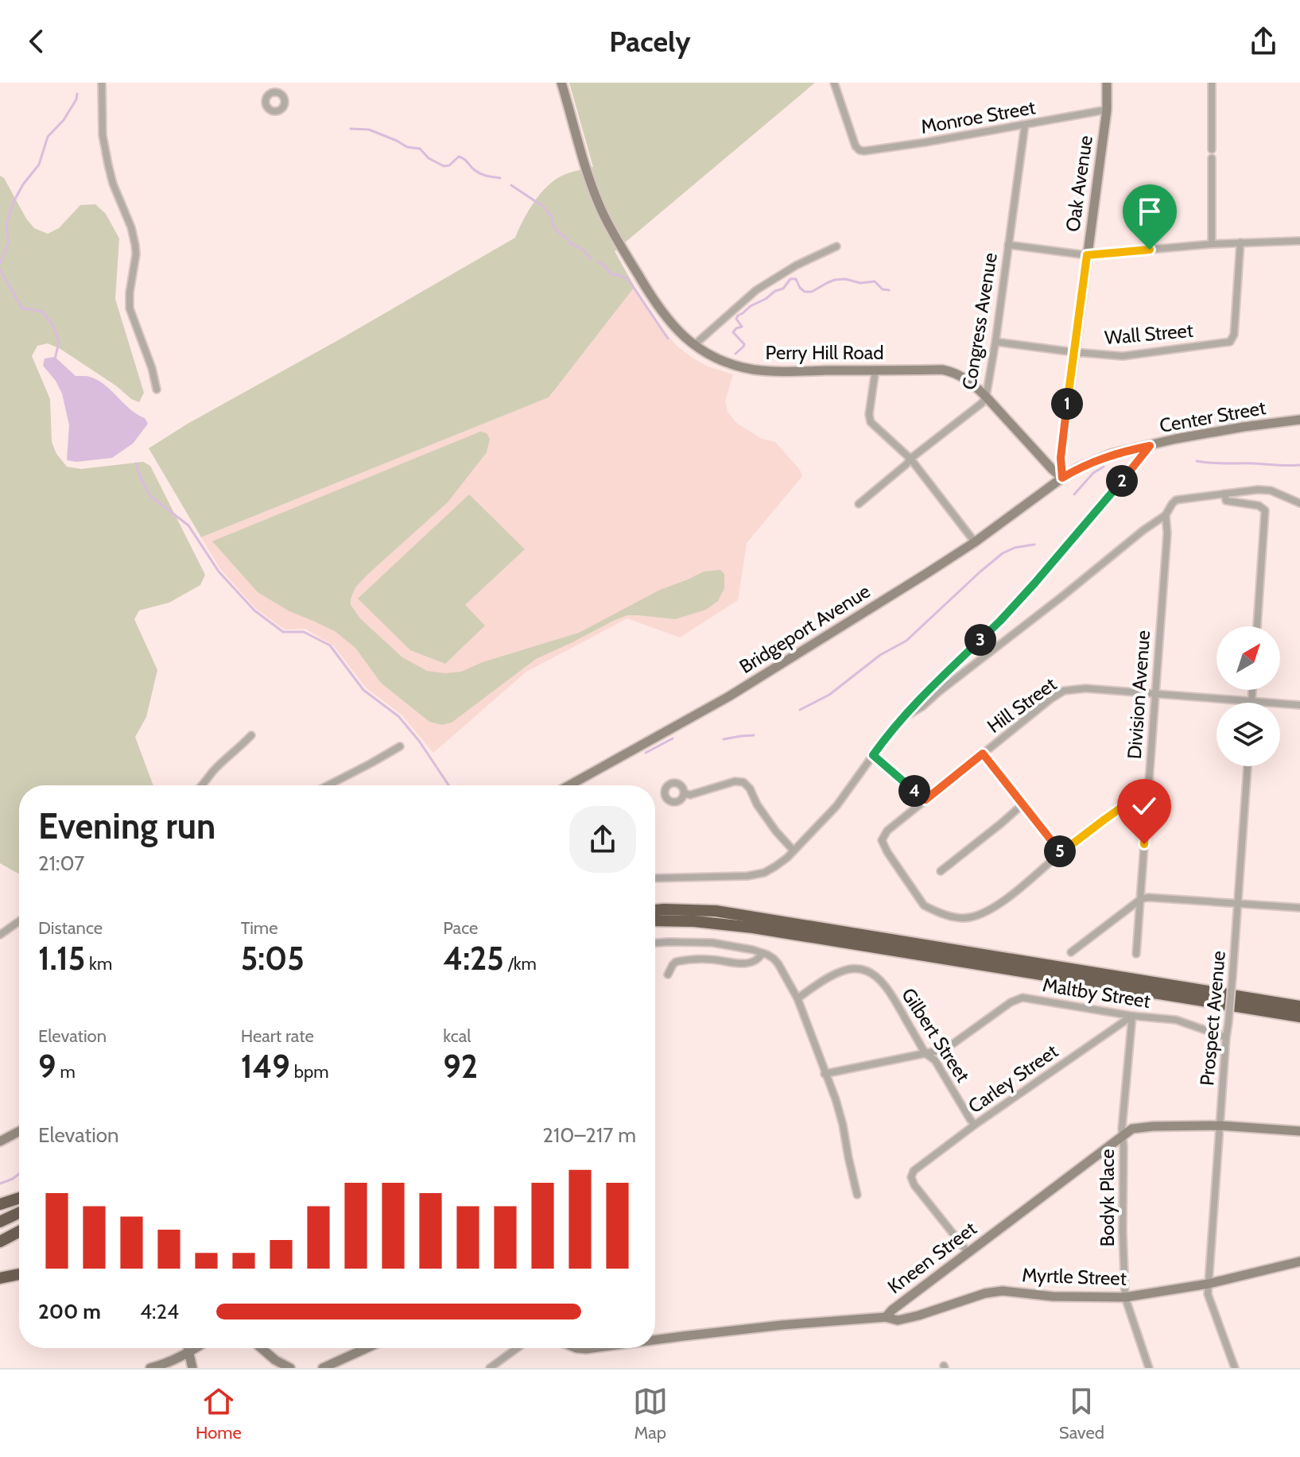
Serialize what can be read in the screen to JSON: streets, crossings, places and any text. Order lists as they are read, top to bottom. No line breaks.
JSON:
{"streets":{"street":["Monroe Street","Oak Avenue","Congress Avenue","Wall Street","Perry Hill Road","Center Street","Bridgeport Avenue","Division Avenue","Hill Street","Maltby Street","Prospect Avenue","Gilbert Street","Carley Street","Bodyk Place","Kneen Street","Myrtle Street"]},"crossings":[["Monroe Street","Oak Avenue"],["Monroe Street","Congress Avenue"],["Oak Avenue","Wall Street"],["Oak Avenue","Perry Hill Road"],["Oak Avenue","Center Street"],["Oak Avenue","Bridgeport Avenue"],["Congress Avenue","Wall Street"],["Congress Avenue","Perry Hill Road"],["Perry Hill Road","Center Street"],["Perry Hill Road","Bridgeport Avenue"],["Center Street","Bridgeport Avenue"],["Division Avenue","Hill Street"],["Division Avenue","Maltby Street"],["Maltby Street","Prospect Avenue"],["Maltby Street","Gilbert Street"],["Maltby Street","Carley Street"],["Prospect Avenue","Kneen Street"],["Prospect Avenue","Myrtle Street"],["Gilbert Street","Carley Street"],["Carley Street","Kneen Street"],["Bodyk Place","Kneen Street"],["Bodyk Place","Myrtle Street"],["Kneen Street","Myrtle Street"]],"north":"top right","page":{"header":"Pacely","pins":["1","2","3","4","5"],"heading":["Evening run","21:07"],"stats":[["Distance","1.15 km"],["Time","5:05"],["Pace","4:25 /km"],["Elevation","9 m"],["Heart rate","149 bpm"],["kcal","92"]],"chart":["Elevation","210–217 m"],"list":[{"name":"200 m","note":"4:24"}],"tabs":["Home","Map","Saved"]}}
